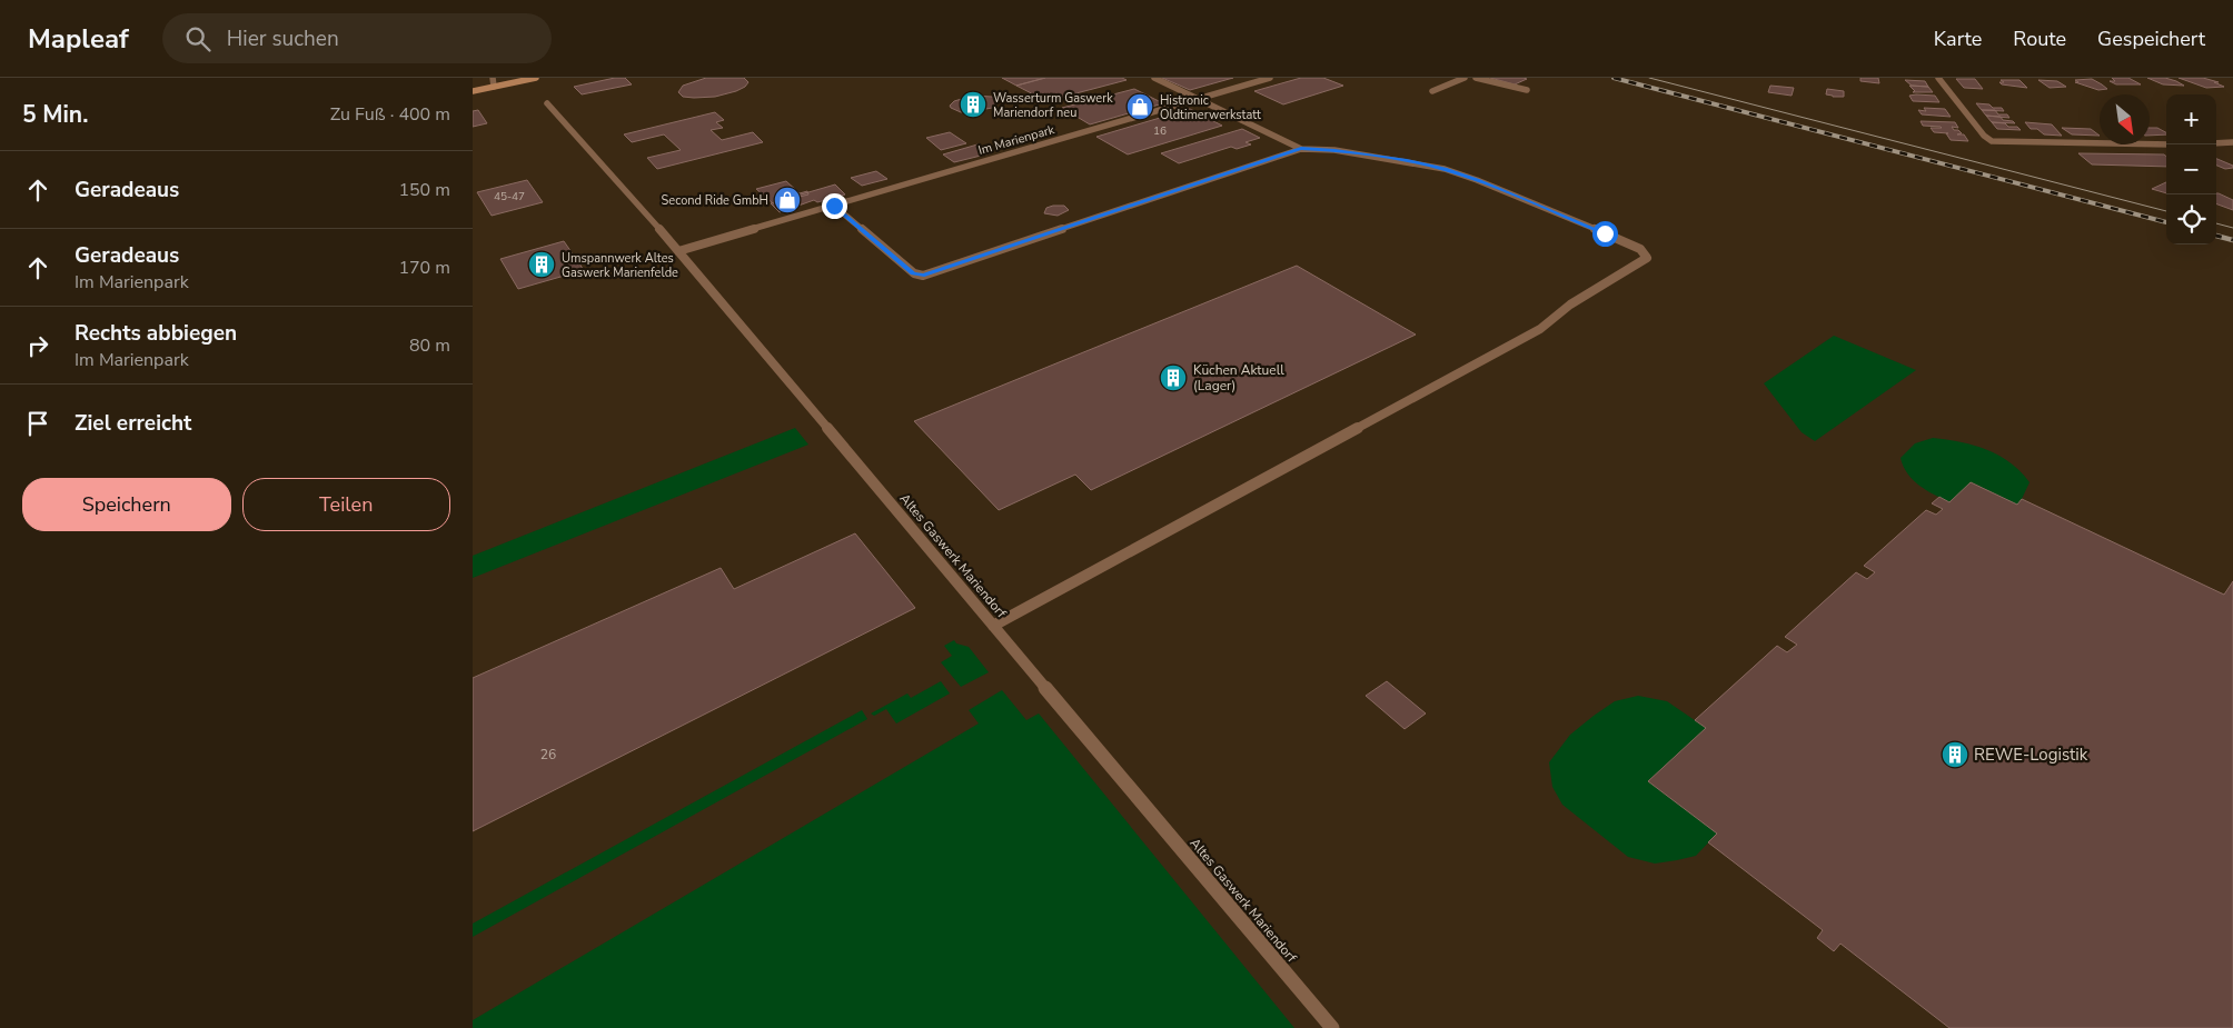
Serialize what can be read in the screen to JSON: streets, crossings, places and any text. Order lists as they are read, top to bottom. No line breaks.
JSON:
{"streets":{"street":["Im Marienpark","Altes Gaswerk Mariendorf"]},"crossings":[["Im Marienpark","Altes Gaswerk Mariendorf"]],"places":{"building":["Wasserturm Gaswerk Mariendorf neu","Umspannwerk Altes Gaswerk Marienfelde","Küchen Aktuell (Lager)","REWE-Logistik"],"shop":["Histronic Oldtimerwerkstatt","Second Ride GmbH"]},"house_numbers":["16","45-47","26"],"north":"bottom right","page":{"header":"Mapleaf","search":"Hier suchen","nav":["Karte","Route","Gespeichert"],"heading":["5 Min.","Zu Fuß · 400 m"],"map_buttons":["+","−"],"list":[["Geradeaus","150 m"],["Geradeaus","Im Marienpark","170 m"],["Rechts abbiegen","Im Marienpark","80 m"],"Ziel erreicht"],"buttons":["Speichern","Teilen"]}}
